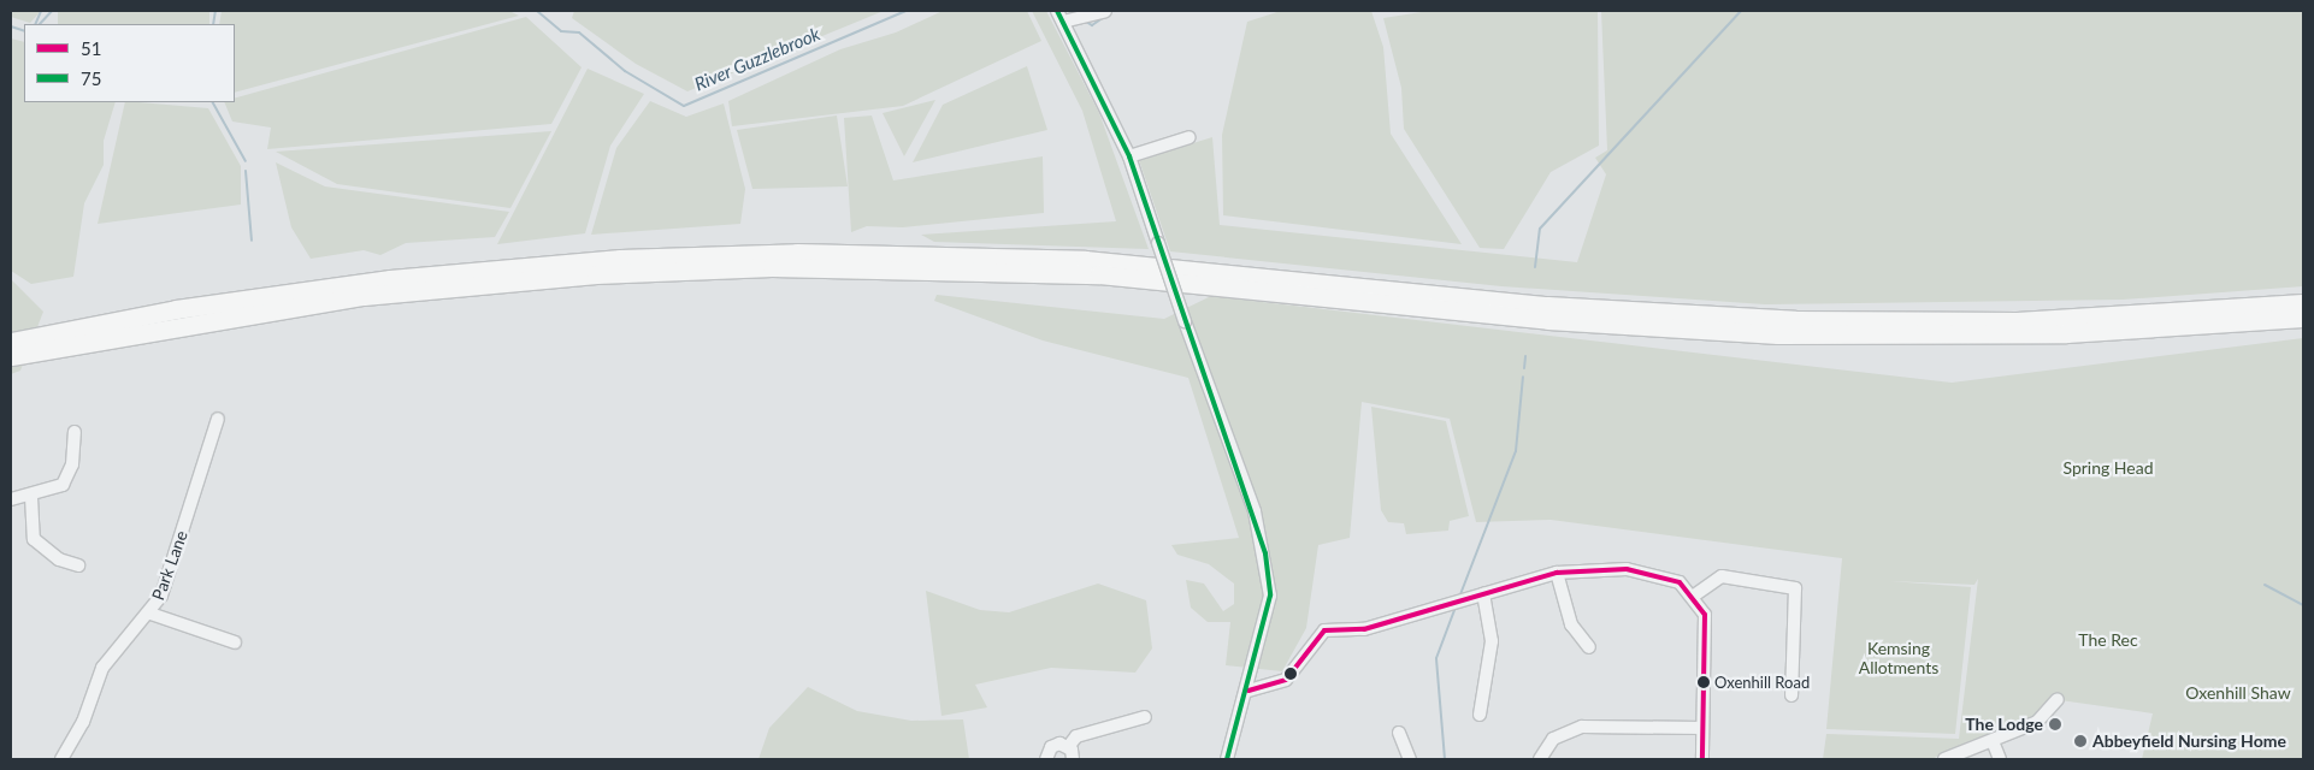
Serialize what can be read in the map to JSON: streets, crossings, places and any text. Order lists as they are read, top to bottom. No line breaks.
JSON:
{"streets":{"street":["Park Lane"]},"water":["River Guzzlebrook"],"parks":["Spring Head","The Rec","Kemsing Allotments","Oxenhill Shaw"],"places":["Oxenhill Road","The Lodge","Abbeyfield Nursing Home"],"lines":["transit line 75","transit line 51"],"legend":["51","75"]}
